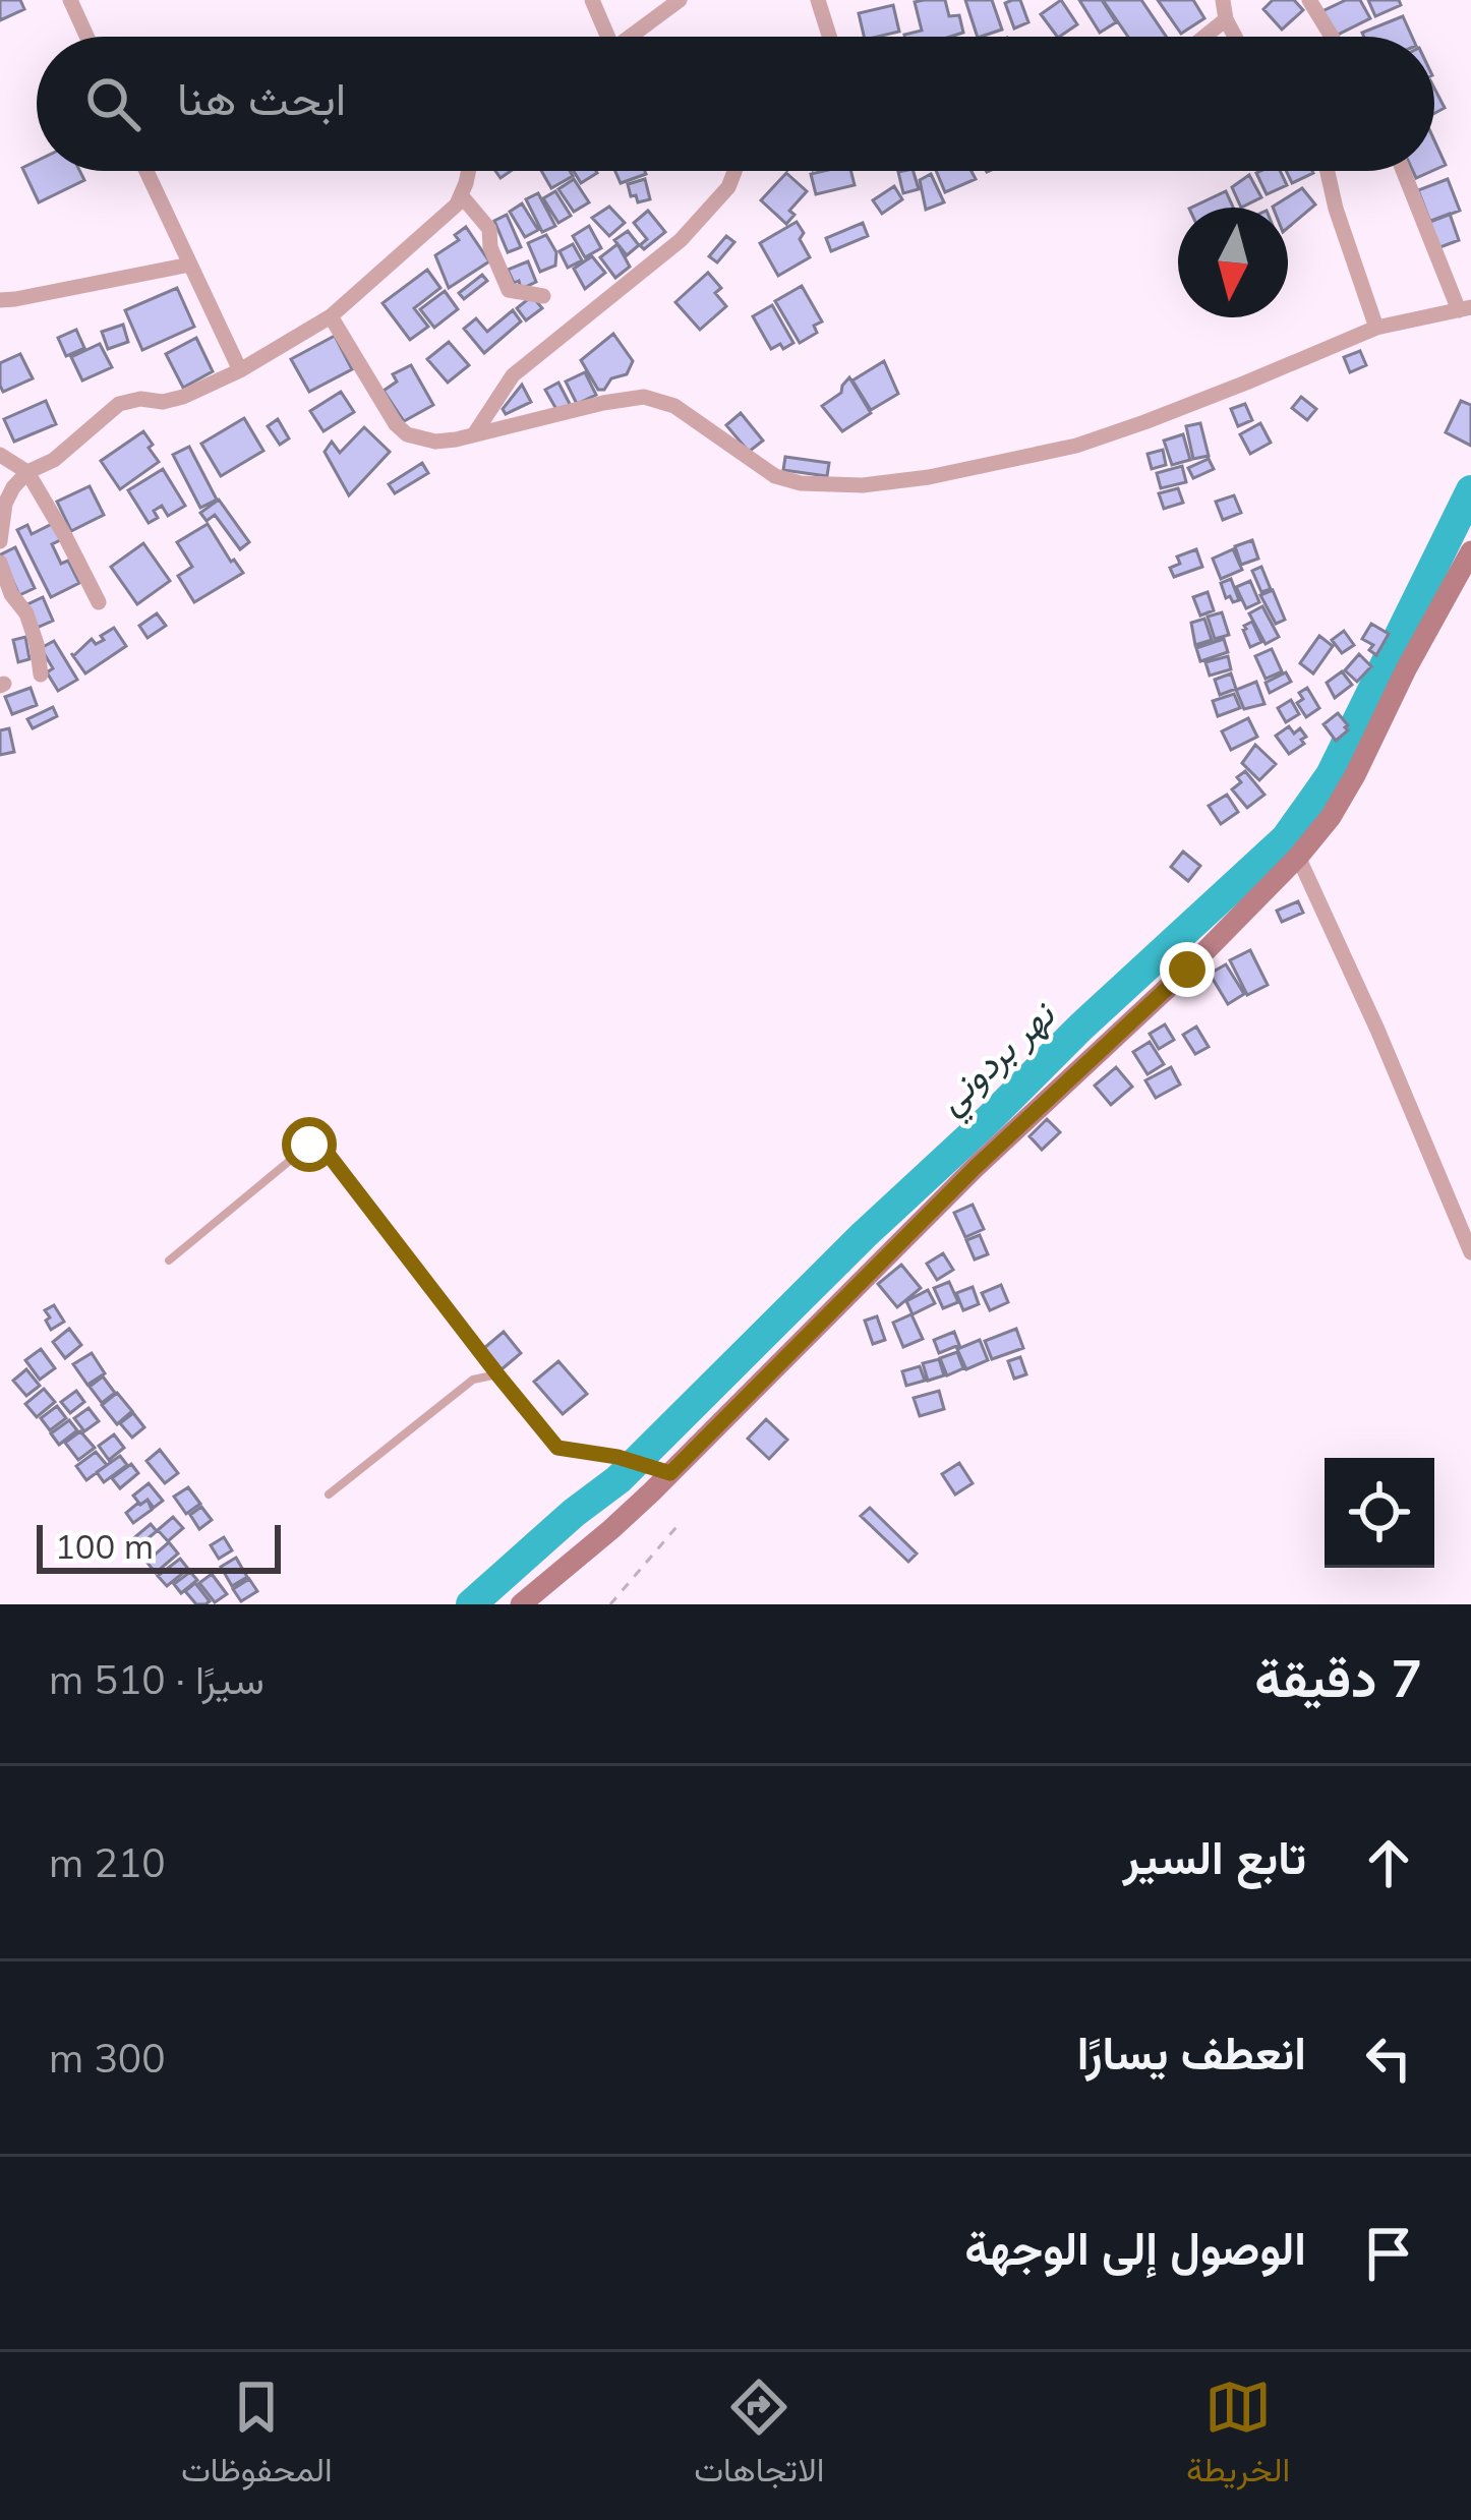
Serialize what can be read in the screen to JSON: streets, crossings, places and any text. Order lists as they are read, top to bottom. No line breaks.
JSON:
{"water":["نهر بردوني"],"scale_bar":"100 m","north":"bottom","page":{"search":"ابحث هنا","scale":"100 m","heading":["7 دقيقة","سيرًا · 510 m"],"list":[["تابع السير","210 m"],["انعطف يسارًا","300 m"],"الوصول إلى الوجهة"],"nav":["الخريطة","الاتجاهات","المحفوظات"]}}
